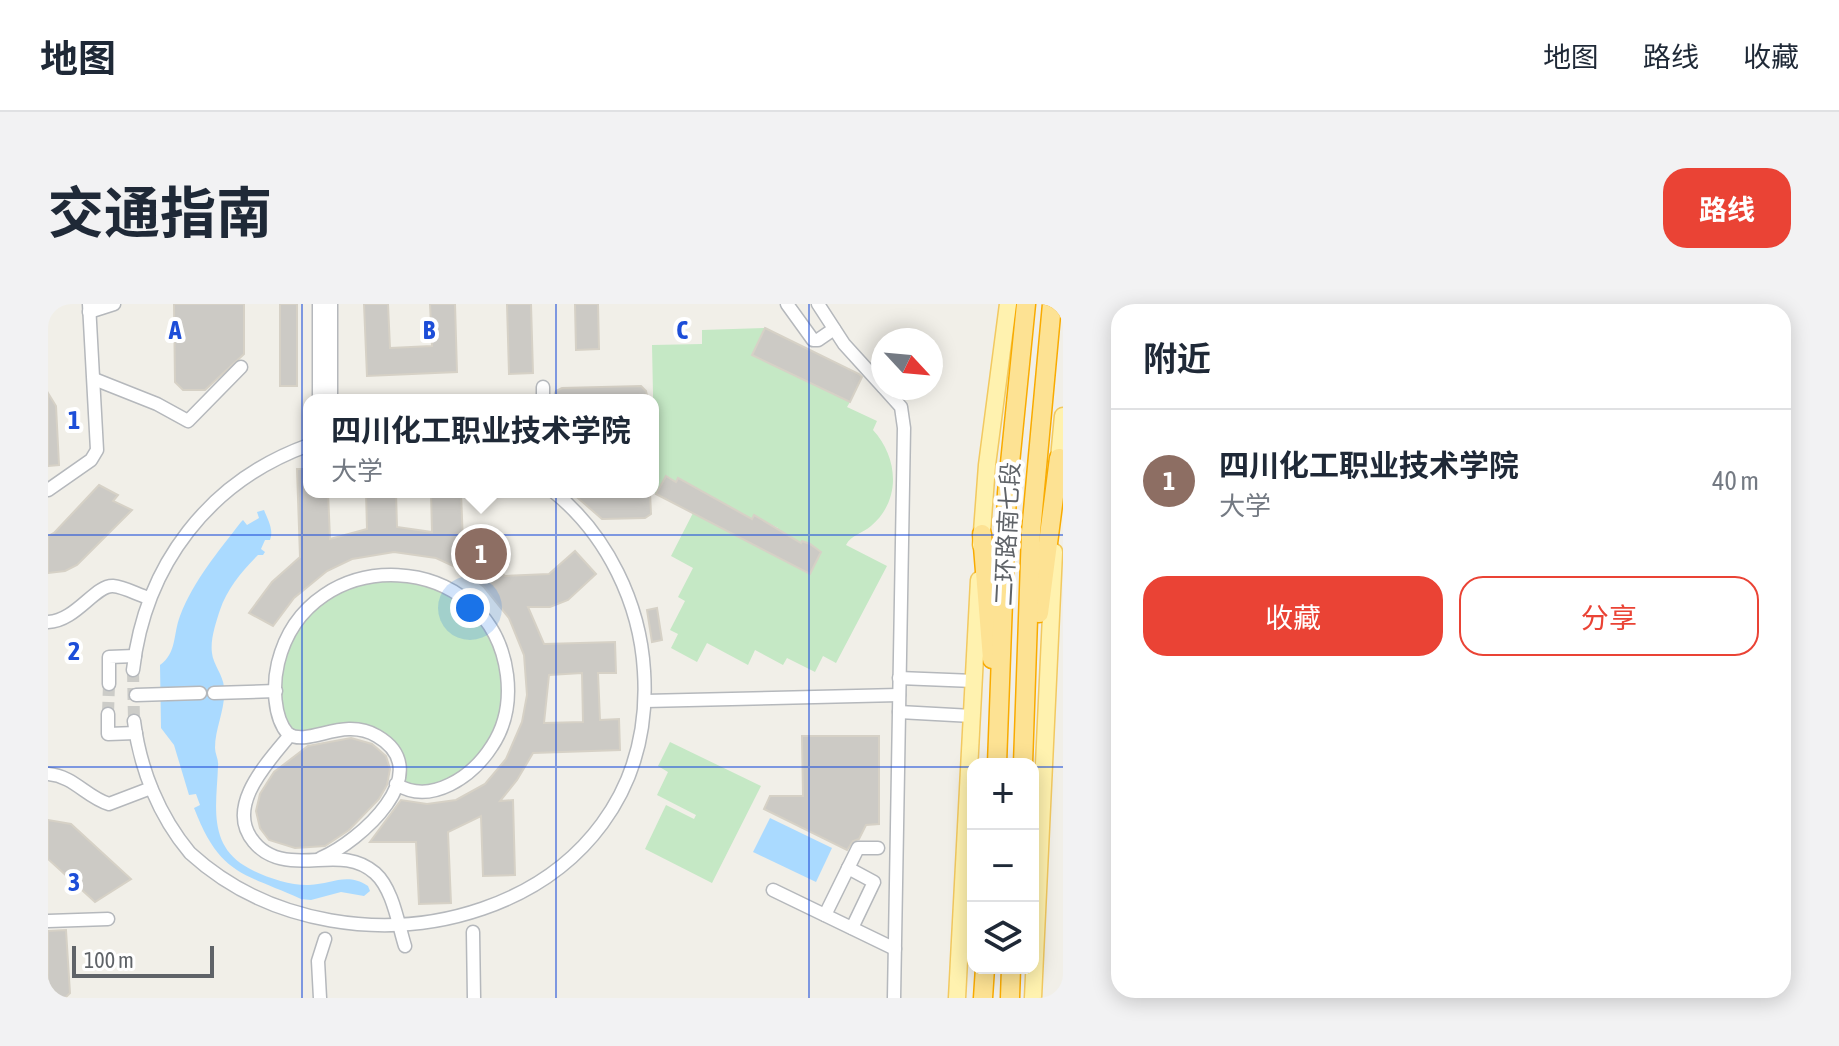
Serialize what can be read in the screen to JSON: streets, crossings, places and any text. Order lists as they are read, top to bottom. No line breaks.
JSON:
{"streets":{"highway":["二环路南七段"]},"scale_bar":"100 m","north":"bottom right","page":{"header":"地图","nav":["地图","路线","收藏"],"title":"交通指南","buttons":["路线",["收藏","分享"]],"heading":"附近","popup":["四川化工职业技术学院","大学"],"list":[{"mark":"1","name":"四川化工职业技术学院","note":"大学","value":"40 m"}],"pins":"1","map_buttons":["+","−"],"scale":"100 m"},"grid":{"columns":["A","B","C"],"rows":["1","2","3"]}}
